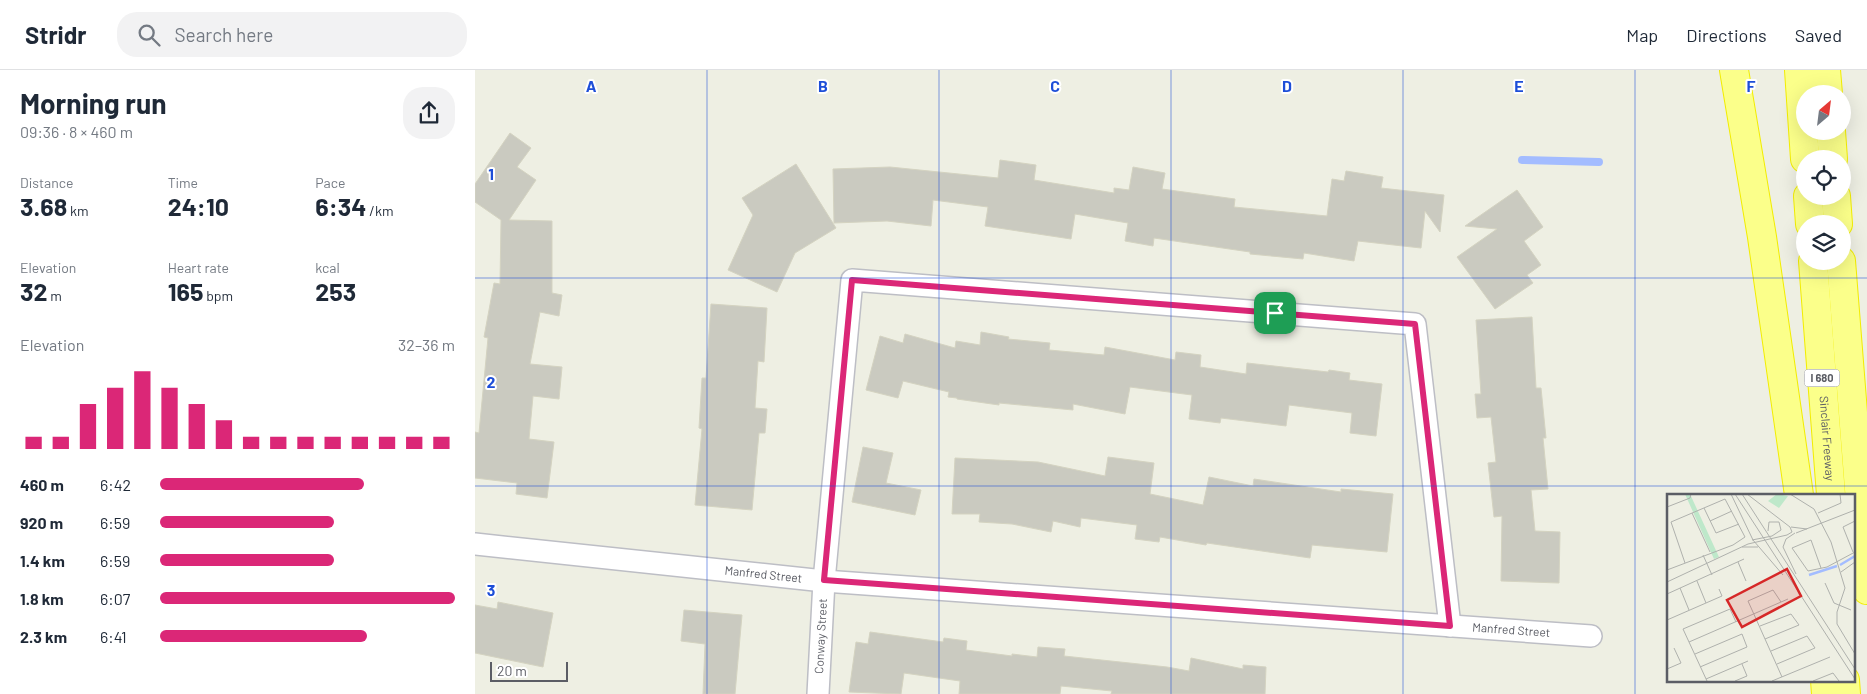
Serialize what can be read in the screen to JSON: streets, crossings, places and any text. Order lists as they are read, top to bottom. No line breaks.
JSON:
{"streets":{"highway":["I 680","Sinclair Freeway"],"street":["Manfred Street","Conway Street"]},"crossings":[["Manfred Street","Conway Street"]],"scale_bar":"20 m","north":"top right","page":{"header":"Stridr","search":"Search here","nav":["Map","Directions","Saved"],"heading":["Morning run","09:36 · 8 × 460 m"],"stats":[["Distance","3.68 km"],["Time","24:10"],["Pace","6:34 /km"],["Elevation","32 m"],["Heart rate","165 bpm"],["kcal","253"]],"chart":["Elevation","32–36 m"],"list":[{"name":"460 m","note":"6:42"},{"name":"920 m","note":"6:59"},{"name":"1.4 km","note":"6:59"},{"name":"1.8 km","note":"6:07"},{"name":"2.3 km","note":"6:41"}],"scale":"20 m"},"grid":{"columns":["A","B","C","D","E","F"],"rows":["1","2","3"]}}
